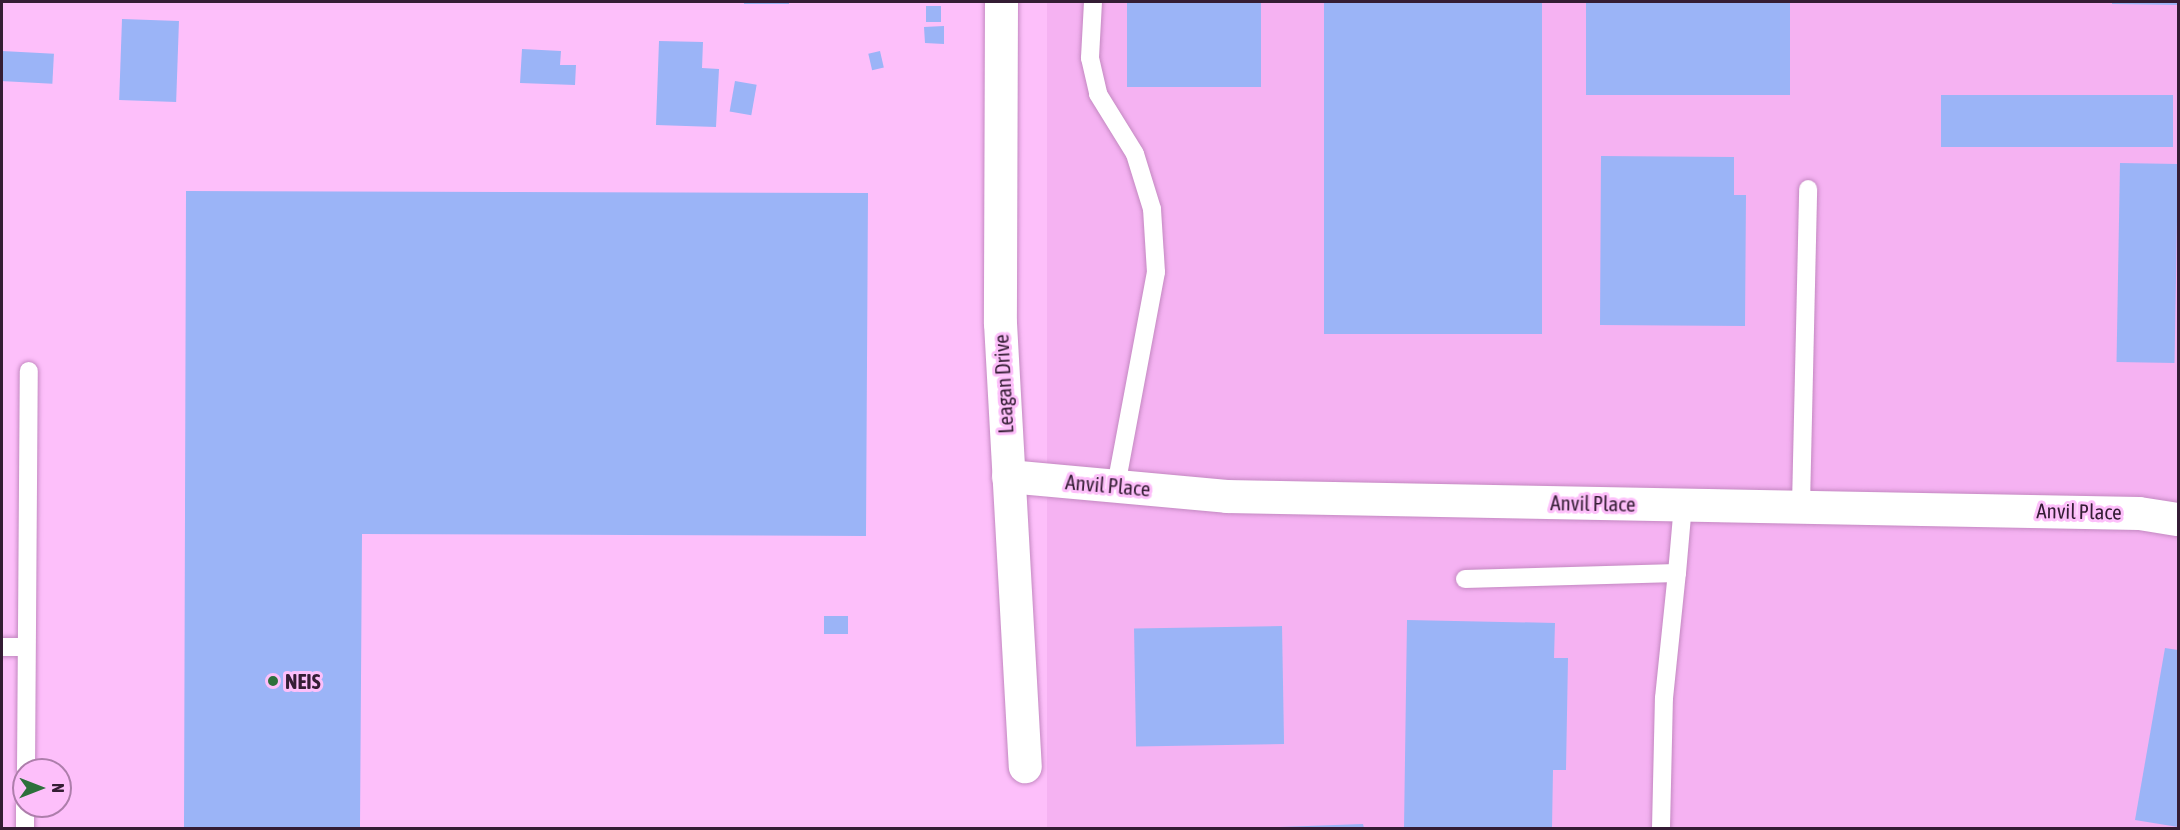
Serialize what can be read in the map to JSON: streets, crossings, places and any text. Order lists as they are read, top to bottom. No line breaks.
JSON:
{"streets":{"street":["Leagan Drive","Anvil Place"]},"crossings":[["Leagan Drive","Anvil Place"]],"places":["NEIS"],"north":"right"}
